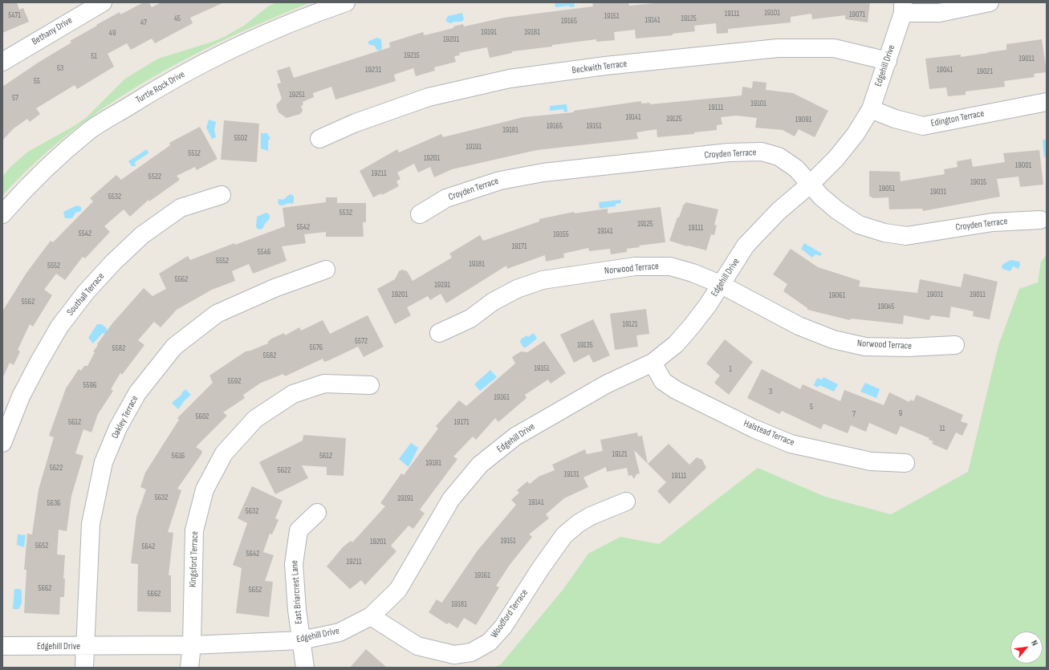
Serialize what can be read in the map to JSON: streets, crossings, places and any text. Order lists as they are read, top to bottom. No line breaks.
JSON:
{"streets":{"street":["Bethany Drive","Edgehill Drive","Beckwith Terrace","Turtle Rock Drive","Edington Terrace","Croyden Terrace","Norwood Terrace","Southall Terrace","Oakley Terrace","Halstead Terrace","Kingsford Terrace","East Briarcrest Lane","Woodford Terrace"]},"crossings":[["Edgehill Drive","Beckwith Terrace"],["Edgehill Drive","Edington Terrace"],["Edgehill Drive","Croyden Terrace"],["Edgehill Drive","Norwood Terrace"],["Edgehill Drive","Oakley Terrace"],["Edgehill Drive","Halstead Terrace"],["Edgehill Drive","Kingsford Terrace"],["Edgehill Drive","East Briarcrest Lane"],["Edgehill Drive","Woodford Terrace"]],"house_numbers":["19101","19111","19071","5471","19151","45","19125","19141","19165","47","19191","19181","49","19201","19215","51","19011","53","19231","19041","19021","55","19251","57","19101","19111","19141","19125","19091","19165","19151","19181","5502","19191","5512","19201","19001","19211","5522","19015","19051","19031","5532","5532","19125","5542","19111","19141","5542","19155","19171","5546","5552","19181","5552","5562","19191","19201","19031","19011","19061","5562","19045","19121","5572","19135","5576","5582","5582","19151","1","5592","5596","3","19161","5","9","7","5602","5612","19171","11","19121","5616","5612","19181","5622","5622","19131","19111","5632","19191","19141","5636","5632","19151","19201","5652","5642","5642","19211","19161","5662","5652","5662","19181"],"north":"top right"}
